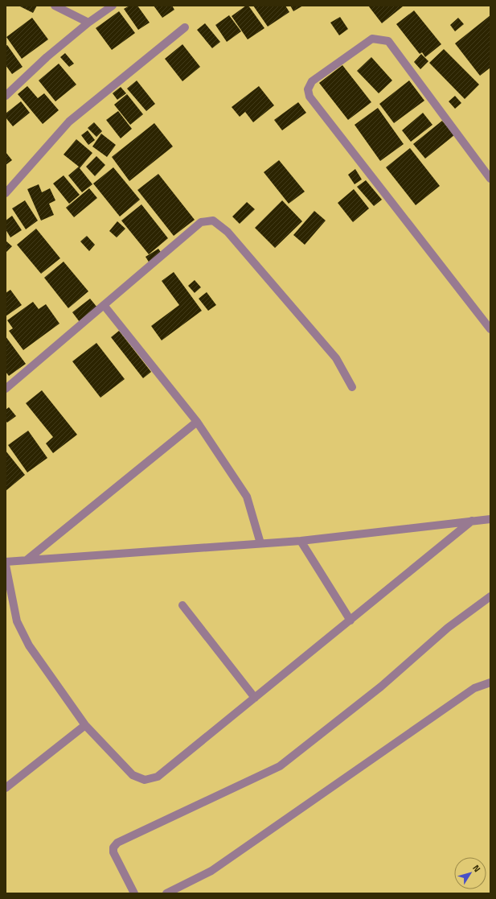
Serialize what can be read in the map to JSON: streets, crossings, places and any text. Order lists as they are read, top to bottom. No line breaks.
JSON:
{"north":"top right"}
